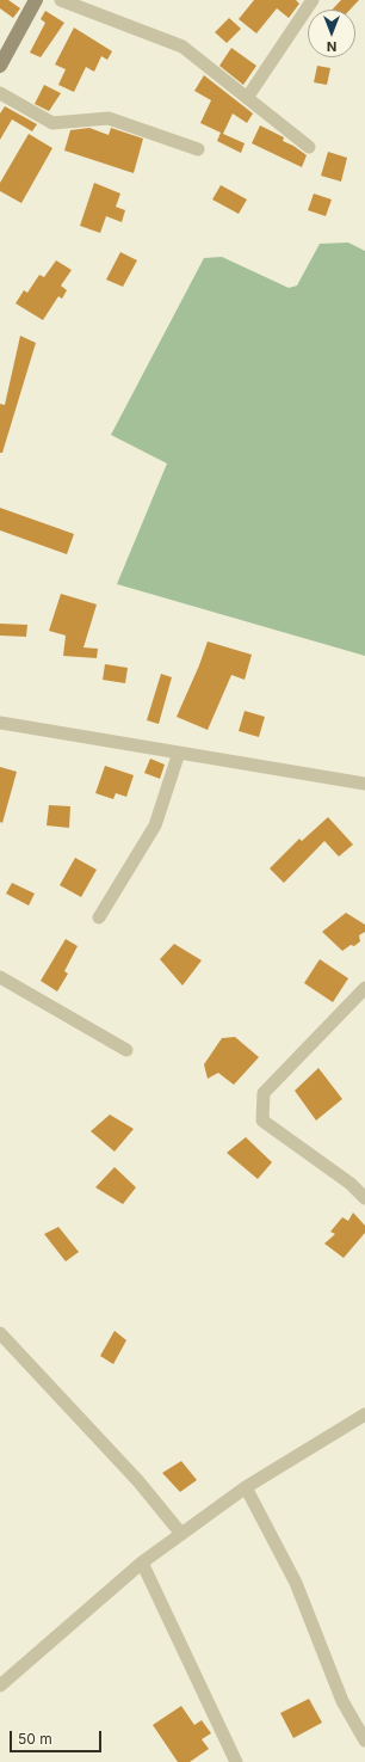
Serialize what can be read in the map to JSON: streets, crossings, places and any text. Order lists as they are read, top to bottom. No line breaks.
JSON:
{"scale_bar":"50 m","north":"bottom"}
